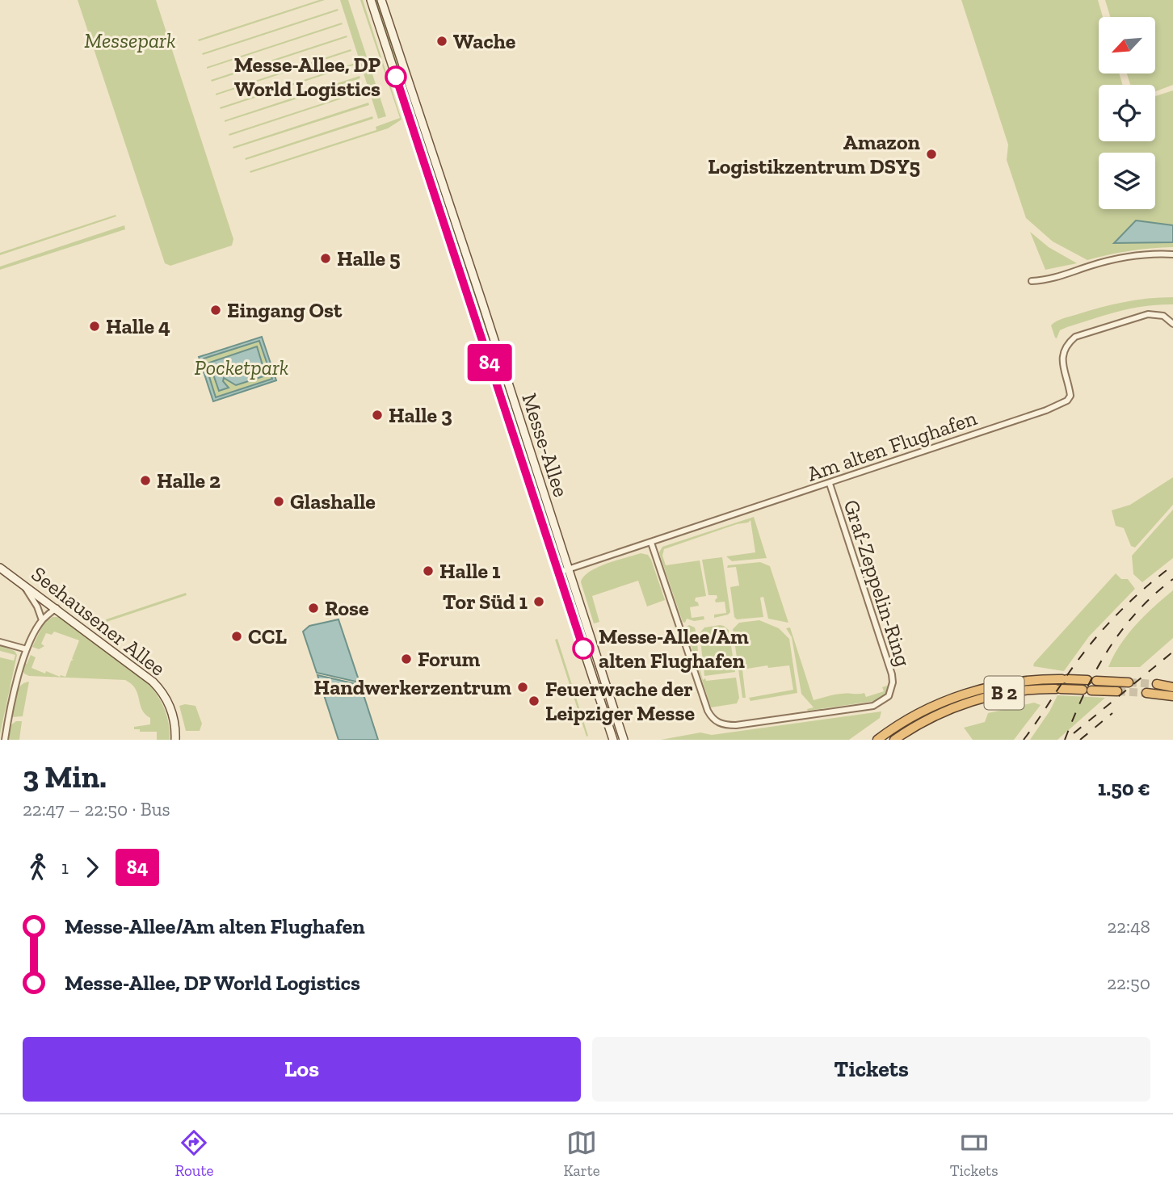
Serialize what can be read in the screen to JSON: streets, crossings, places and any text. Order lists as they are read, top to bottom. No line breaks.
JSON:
{"streets":{"highway":["B 2"],"main road":["Messe-Allee","Seehausener Allee"],"street":["Am alten Flughafen","Graf-Zeppelin-Ring"]},"crossings":[["Messe-Allee","Am alten Flughafen"],["Am alten Flughafen","Graf-Zeppelin-Ring"]],"parks":["Messepark","Pocketpark"],"places":["Wache","Messe-Allee, DP World Logistics","Amazon Logistikzentrum DSY5","Halle 5","Eingang Ost","Halle 4","Halle 3","Halle 2","Glashalle","Halle 1","Tor Süd 1","Rose","CCL","Messe-Allee/Am alten Flughafen","Forum","Handwerkerzentrum","Feuerwache der Leipziger Messe"],"lines":["bus line 84"],"north":"bottom left","page":{"on_map":"84","heading":["3 Min.","22:47 – 22:50 · Bus","1.50 €"],"legs":["1","84"],"list":[{"name":"Messe-Allee/Am alten Flughafen","value":"22:48"},{"name":"Messe-Allee, DP World Logistics","value":"22:50"}],"buttons":["Los","Tickets"],"tabs":["Route","Karte","Tickets"]}}
